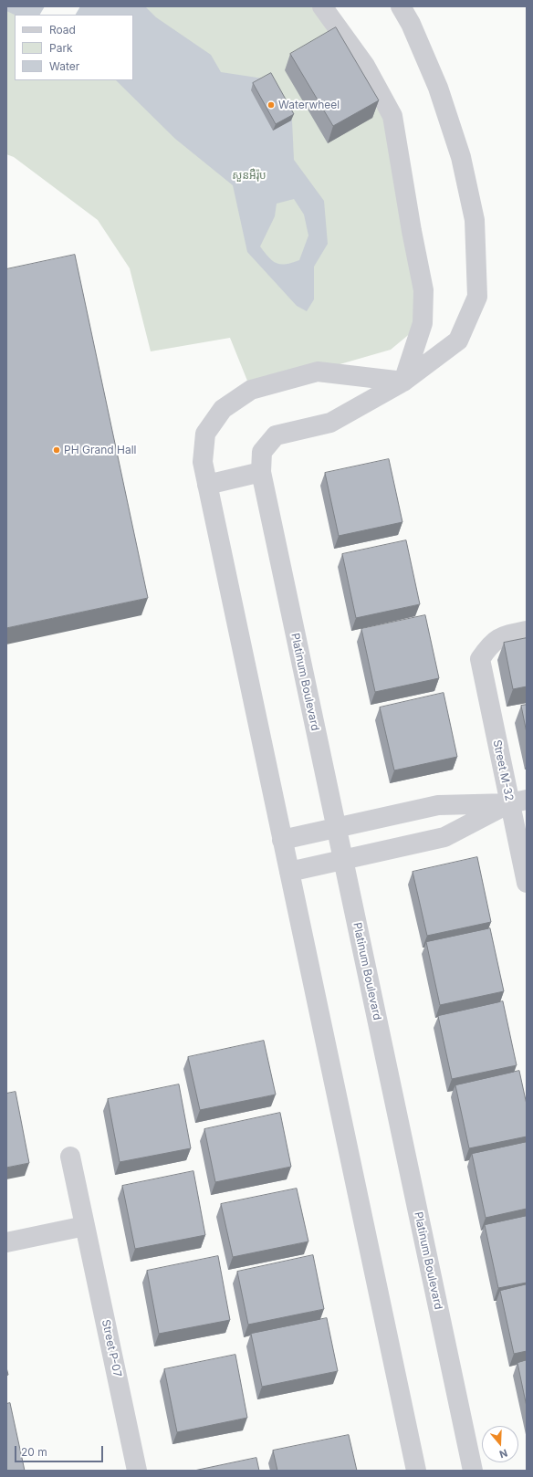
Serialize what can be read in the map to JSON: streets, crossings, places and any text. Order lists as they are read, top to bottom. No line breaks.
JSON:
{"streets":{"street":["Platinum Boulevard","Street M-32","Street P-07"]},"parks":["សួនអឺរ៉ុប"],"places":["Waterwheel","PH Grand Hall"],"legend":["Road","Park","Water"],"scale_bar":"20 m","north":"bottom"}
